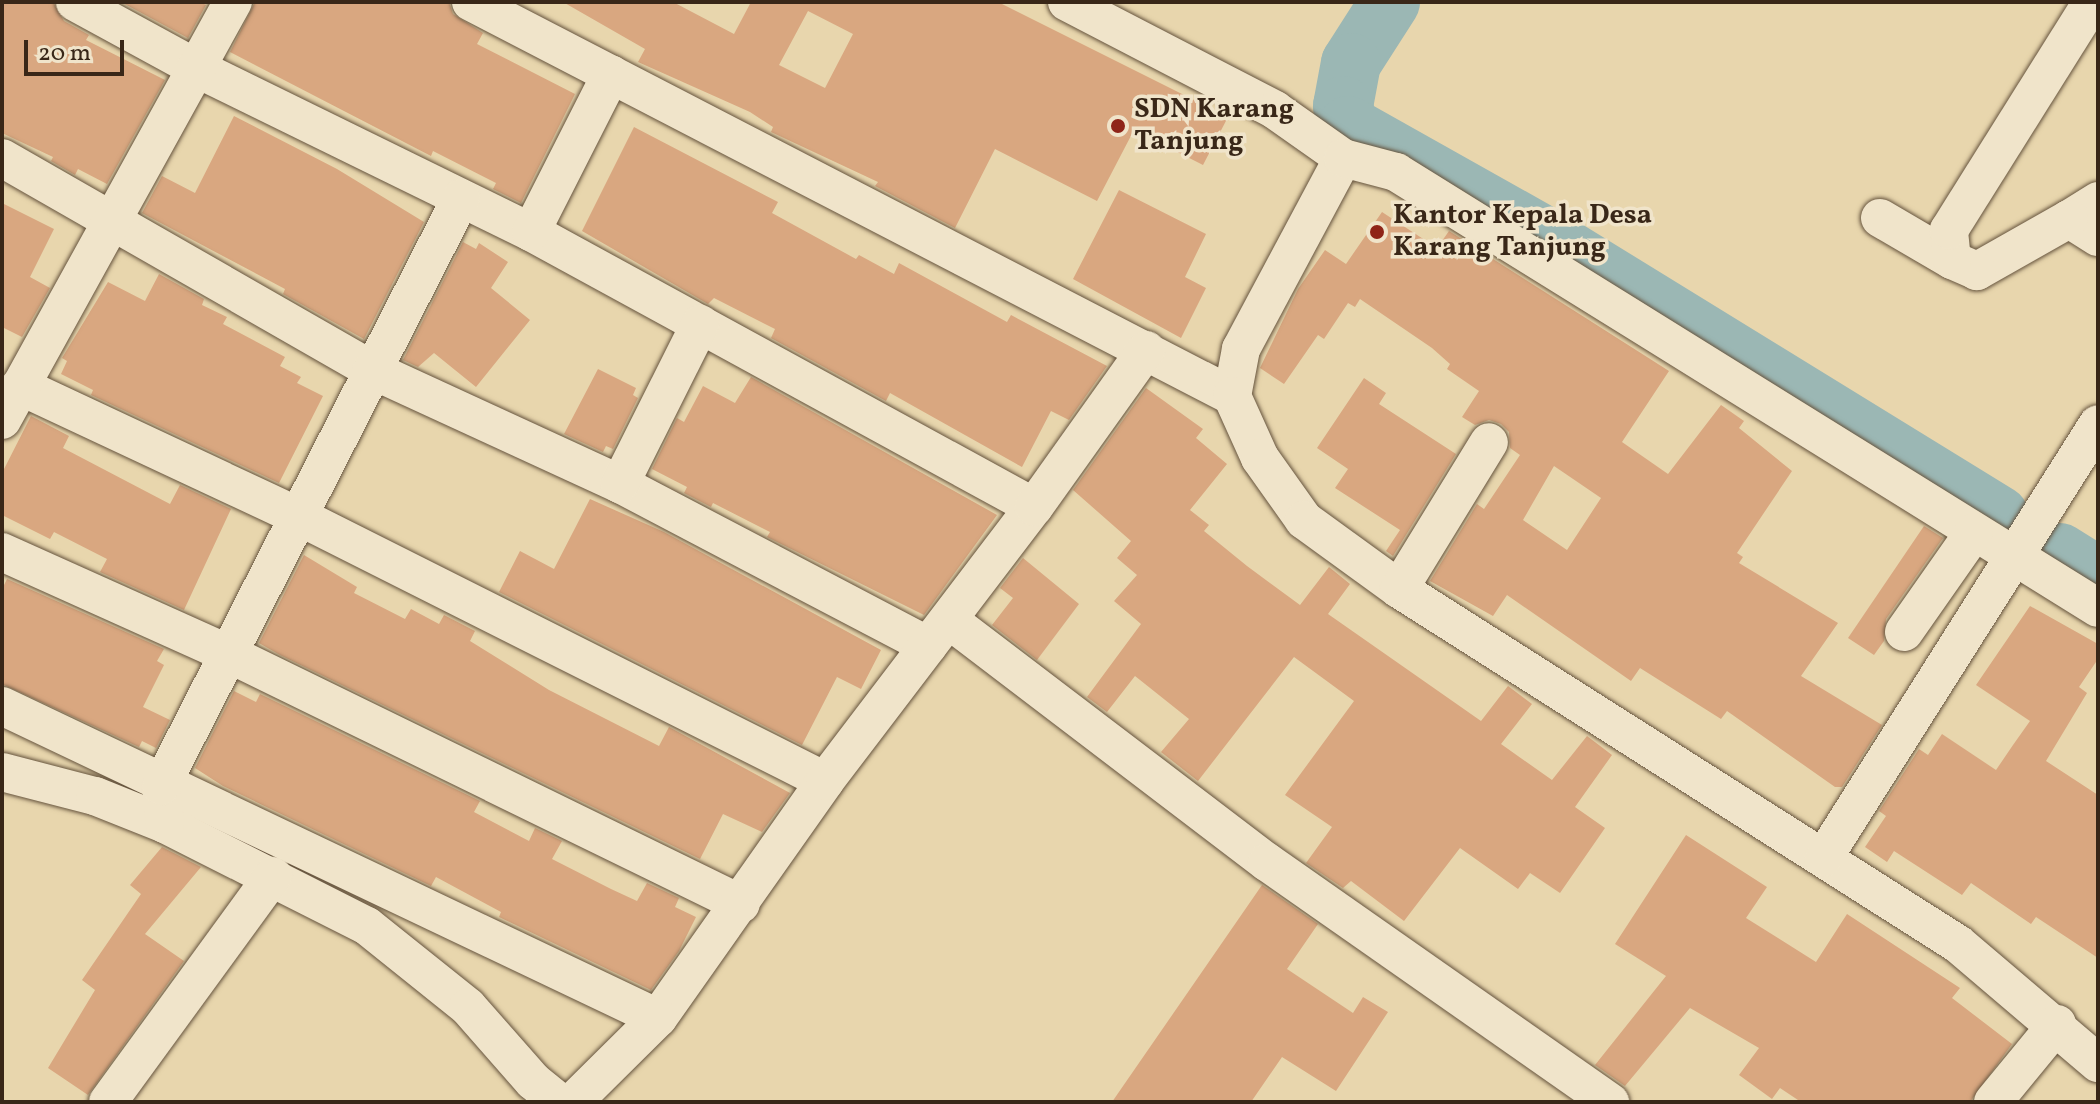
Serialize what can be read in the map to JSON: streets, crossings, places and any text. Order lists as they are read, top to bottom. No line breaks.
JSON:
{"places":["SDN Karang Tanjung","Kantor Kepala Desa Karang Tanjung"],"scale_bar":"20 m"}
